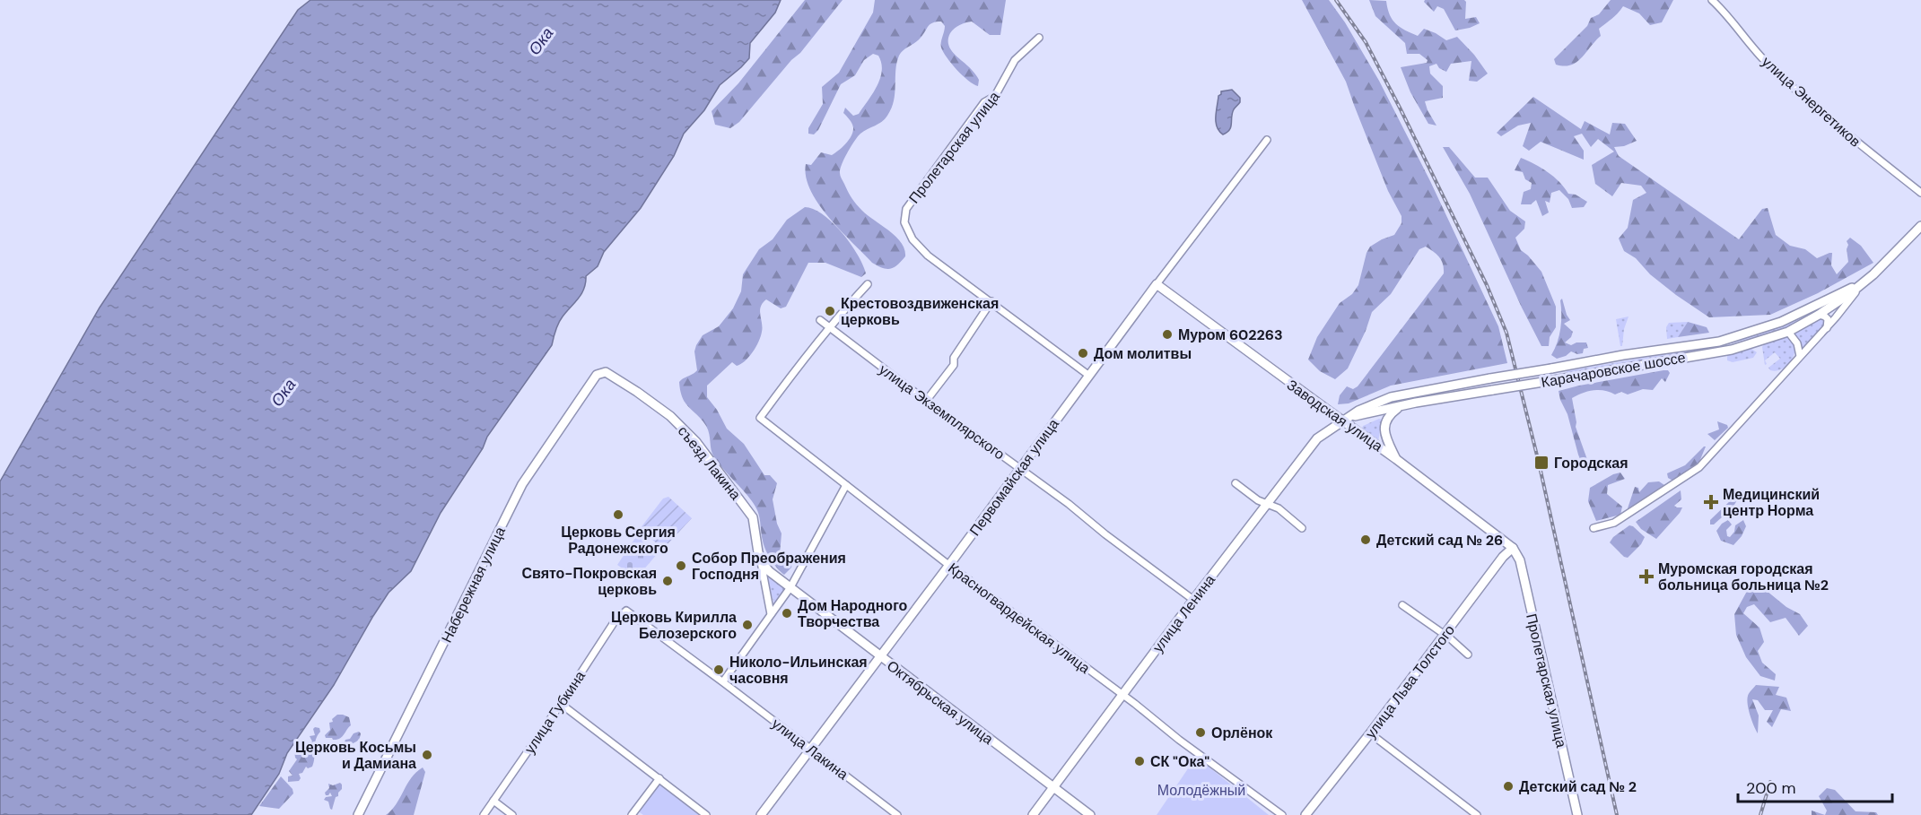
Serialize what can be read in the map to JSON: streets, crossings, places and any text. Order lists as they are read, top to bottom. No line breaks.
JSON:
{"streets":{"street":["улица Энергетиков","Пролетарская улица","Карачаровское шоссе","улица Экземплярского","Заводская улица","съезд Лакина","Первомайская улица","Набережная улица","улица Ленина","Красногвардейская улица","улица Льва Толстого","Октябрьская улица","улица Губкина","улица Лакина"]},"crossings":[["Пролетарская улица","Заводская улица"],["Пролетарская улица","Первомайская улица"],["Пролетарская улица","улица Льва Толстого"],["Карачаровское шоссе","Заводская улица"],["Карачаровское шоссе","улица Ленина"],["улица Экземплярского","Первомайская улица"],["улица Экземплярского","улица Ленина"],["улица Экземплярского","Красногвардейская улица"],["Заводская улица","Первомайская улица"],["Заводская улица","улица Ленина"],["Заводская улица","улица Льва Толстого"],["съезд Лакина","Набережная улица"],["съезд Лакина","Октябрьская улица"],["Первомайская улица","Красногвардейская улица"],["Первомайская улица","Октябрьская улица"],["Первомайская улица","улица Лакина"],["улица Ленина","Красногвардейская улица"],["улица Ленина","Октябрьская улица"],["улица Губкина","улица Лакина"]],"water":["Ока"],"parks":["Молодёжный"],"places":{"other":["Крестовоздвиженская церковь","Муром 602263","Дом молитвы","Церковь Сергия Радонежского","Детский сад № 26","Собор Преображения Господня","Свято-Покровская церковь","Дом Народного Творчества","Церковь Кирилла Белозерского","Николо-Ильинская часовня","Орлёнок","Церковь Косьмы и Дамиана","СК \"Ока\"","Детский сад № 2"],"transit":["Городская"],"health":["Медицинский центр Норма","Муромская городская больница больница №2"]},"scale_bar":"200 m"}
